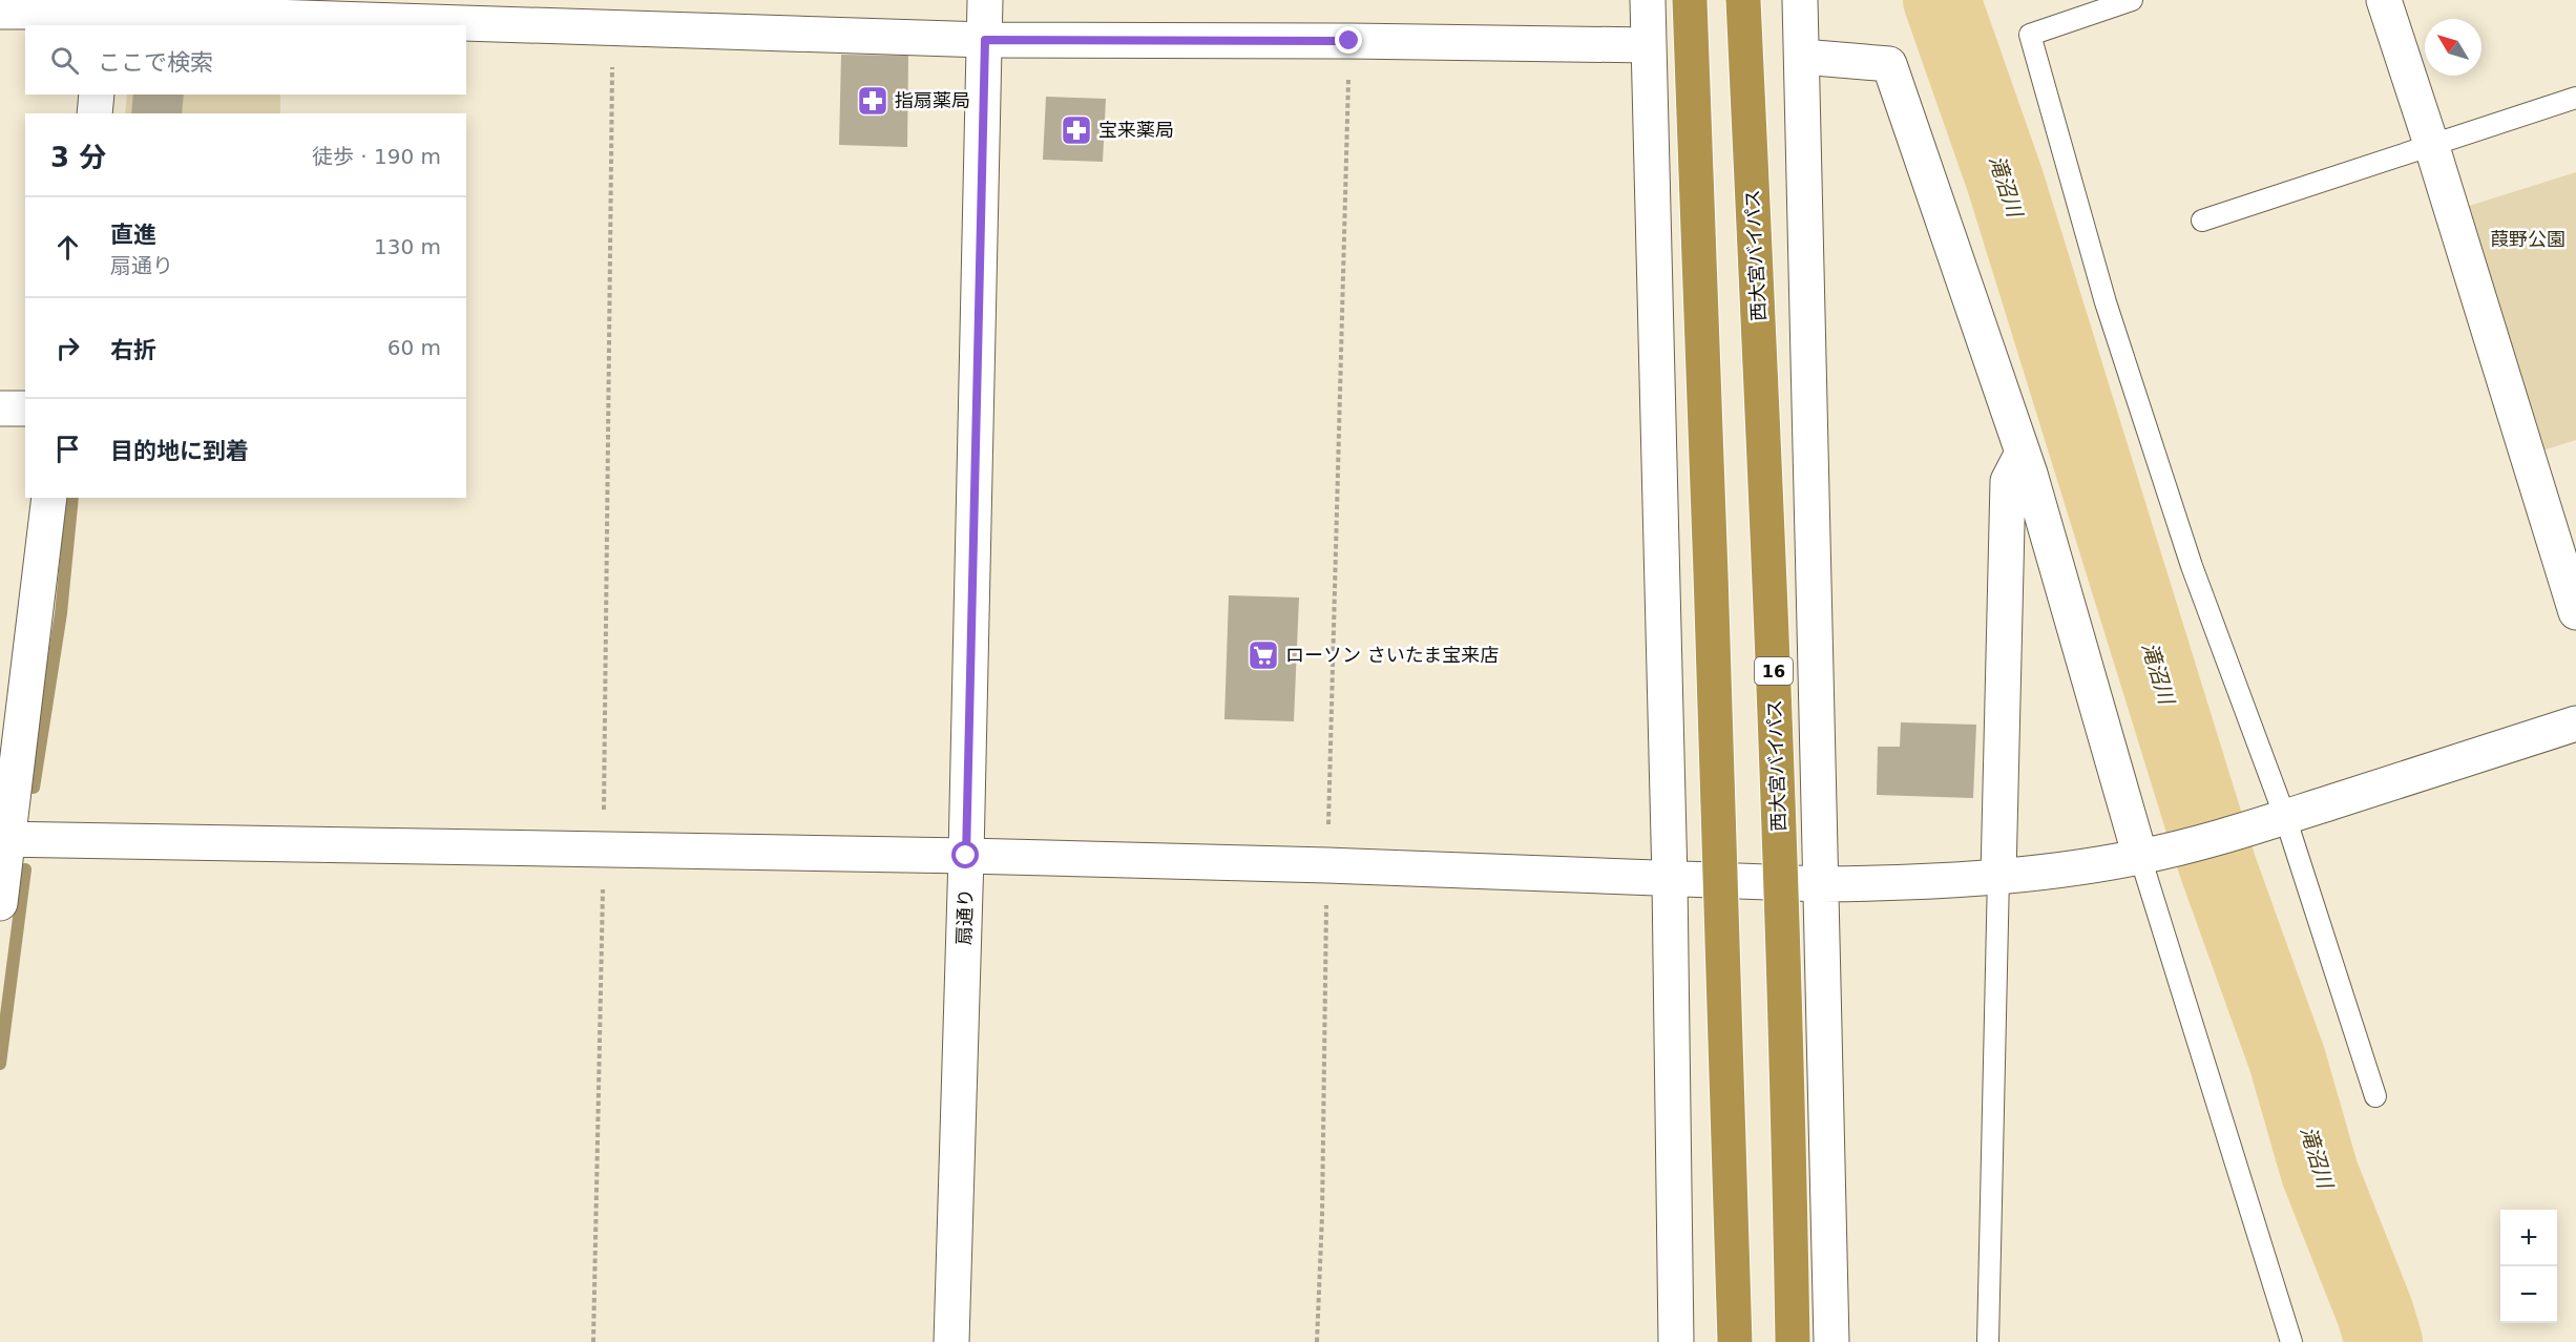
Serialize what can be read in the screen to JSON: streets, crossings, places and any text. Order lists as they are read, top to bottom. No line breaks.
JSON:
{"streets":{"highway":["西大宮バイパス","16"],"street":["扇通り"]},"water":["滝沼川"],"parks":["葭野公園"],"places":{"pharmacy":["指扇薬局","宝来薬局"],"supermarket":["ローソン さいたま宝来店"]},"north":"top left","page":{"search":"ここで検索","heading":["3 分","徒歩 · 190 m"],"list":[["直進","扇通り","130 m"],["右折","60 m"],"目的地に到着"],"map_buttons":["+","−"]}}
